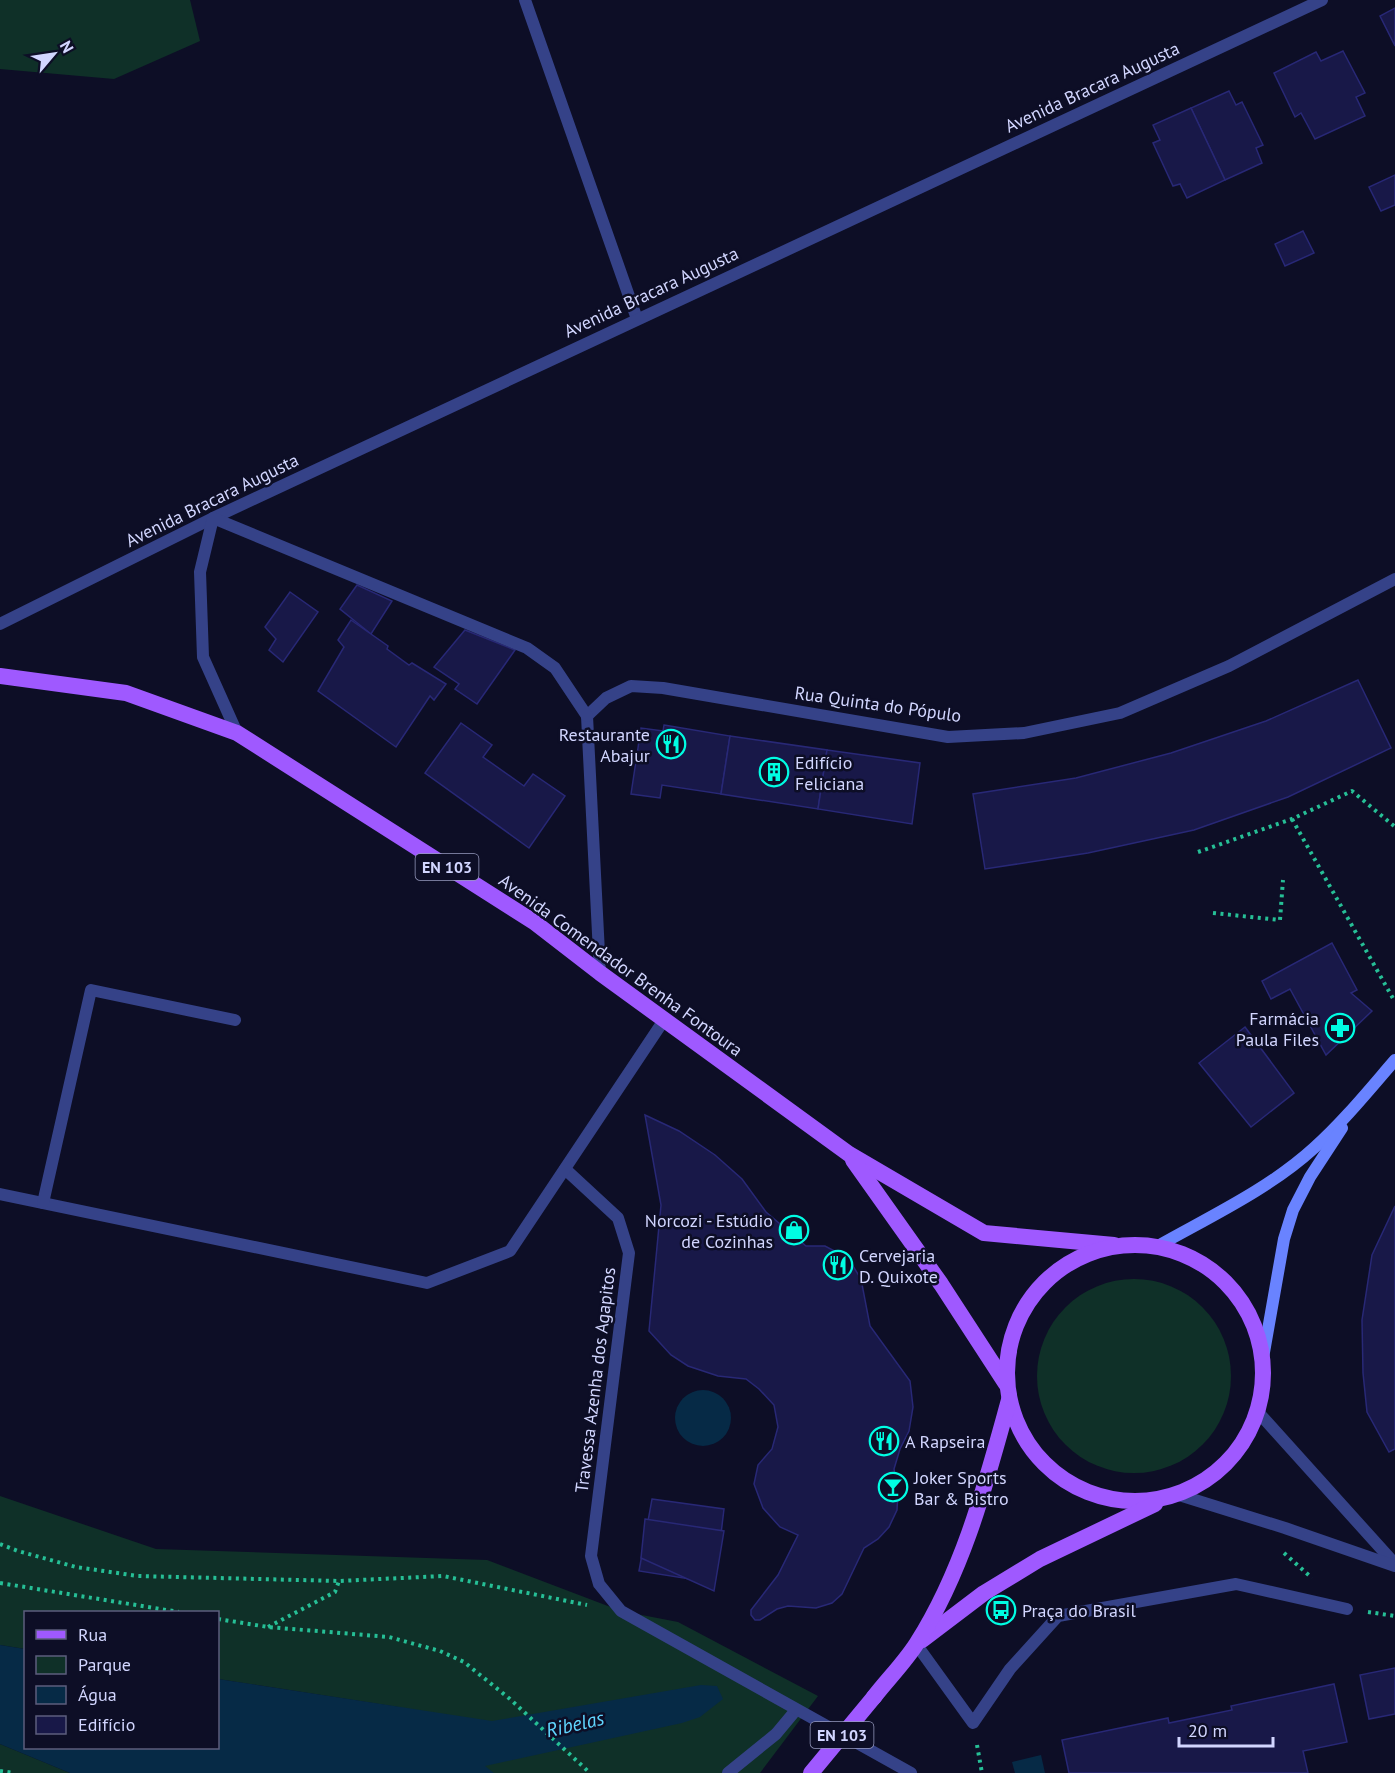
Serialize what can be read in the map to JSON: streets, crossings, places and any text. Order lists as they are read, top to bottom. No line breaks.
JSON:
{"streets":{"main road":["EN 103","Avenida Comendador Brenha Fontoura"],"street":["Avenida Bracara Augusta","Rua Quinta do Pópulo","Travessa Azenha dos Agapitos"]},"water":["Ribelas"],"places":{"restaurant":["Restaurante Abajur","Cervejaria D. Quixote","A Rapseira"],"building":["Edifício Feliciana"],"pharmacy":["Farmácia Paula Files"],"shop":["Norcozi - Estúdio de Cozinhas"],"bar":["Joker Sports Bar & Bistro"],"bus stop":["Praça do Brasil"]},"legend":["Rua","Parque","Água","Edifício"],"scale_bar":"20 m","north":"top right"}
